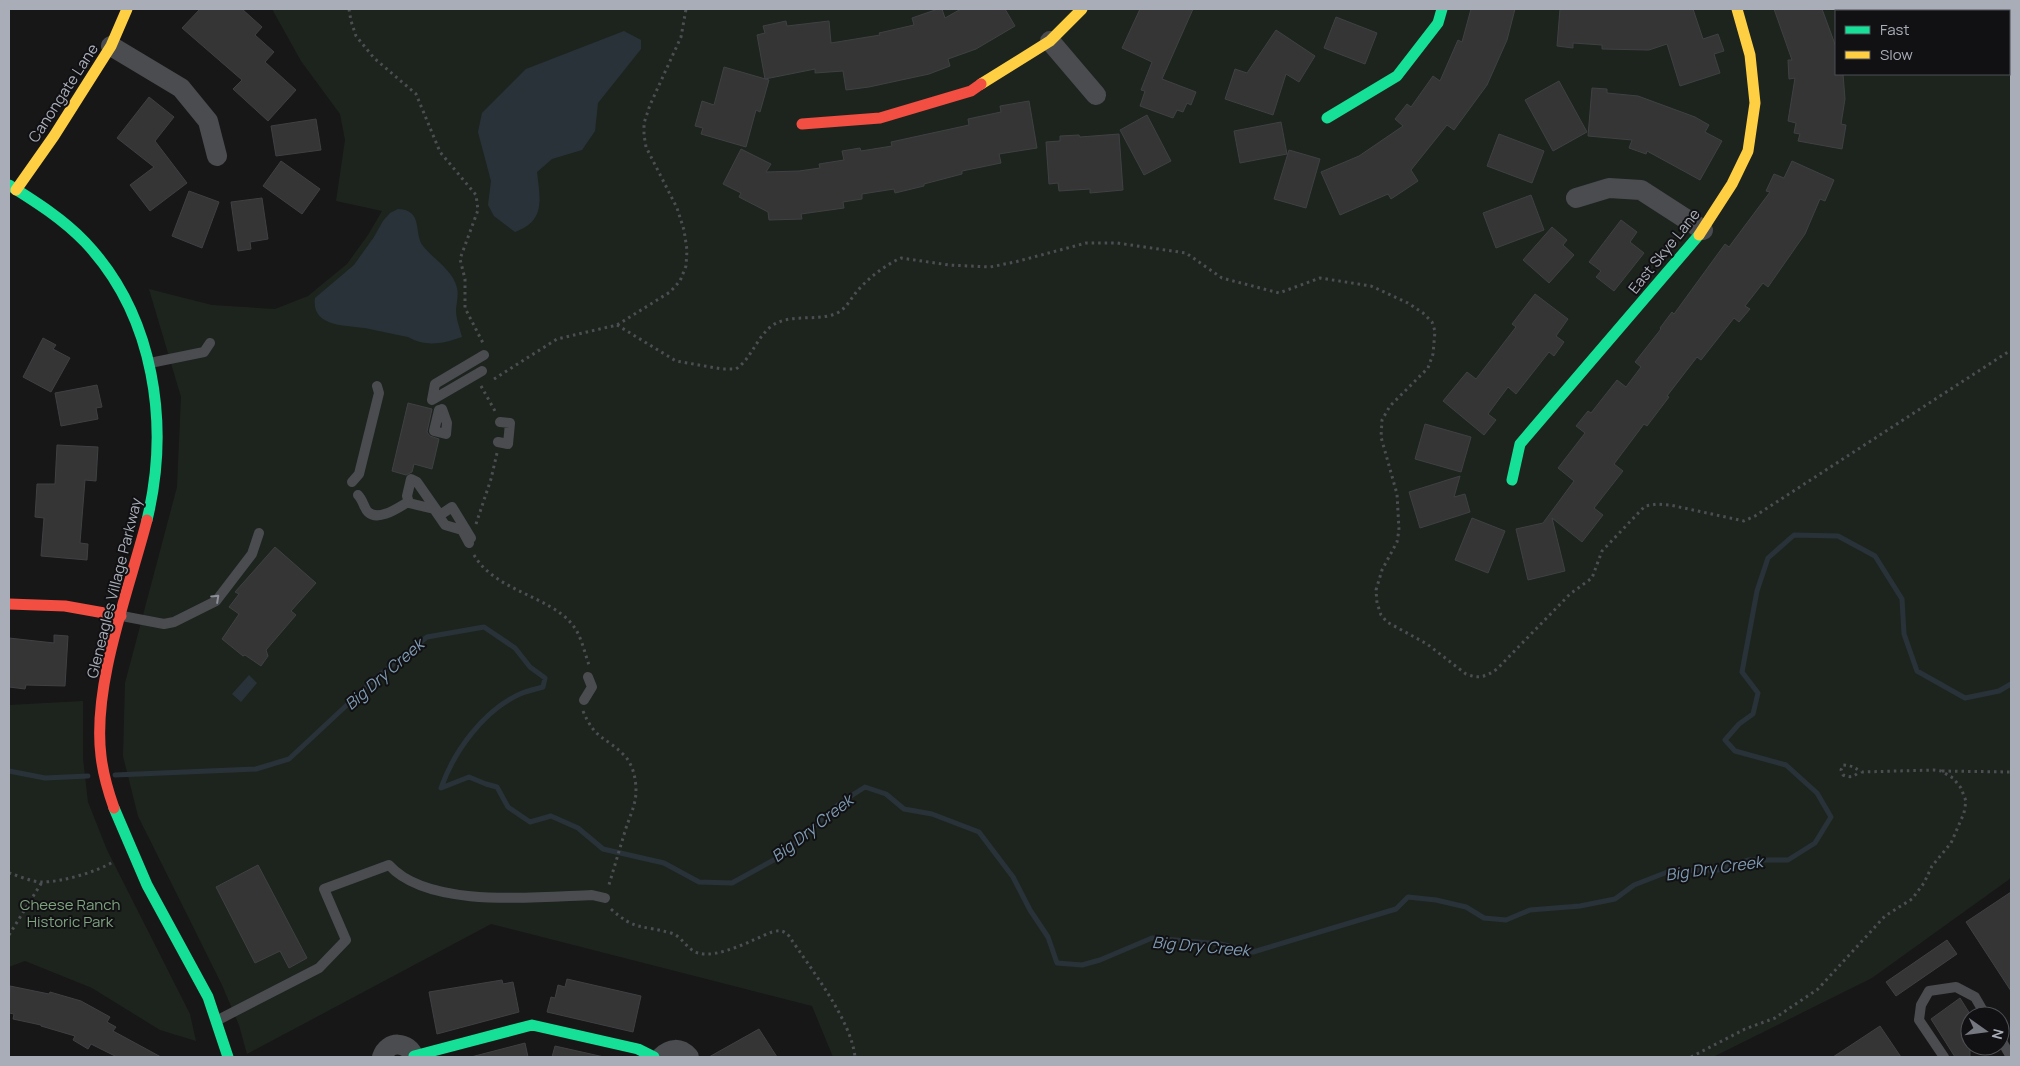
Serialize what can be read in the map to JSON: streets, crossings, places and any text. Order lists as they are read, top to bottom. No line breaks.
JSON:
{"streets":{"street":["Canongate Lane","East Skye Lane","Gleneagles Village Parkway"]},"crossings":[["Canongate Lane","Gleneagles Village Parkway"]],"water":["Big Dry Creek"],"parks":["Cheese Ranch Historic Park"],"legend":["Fast","Slow"],"north":"right"}
